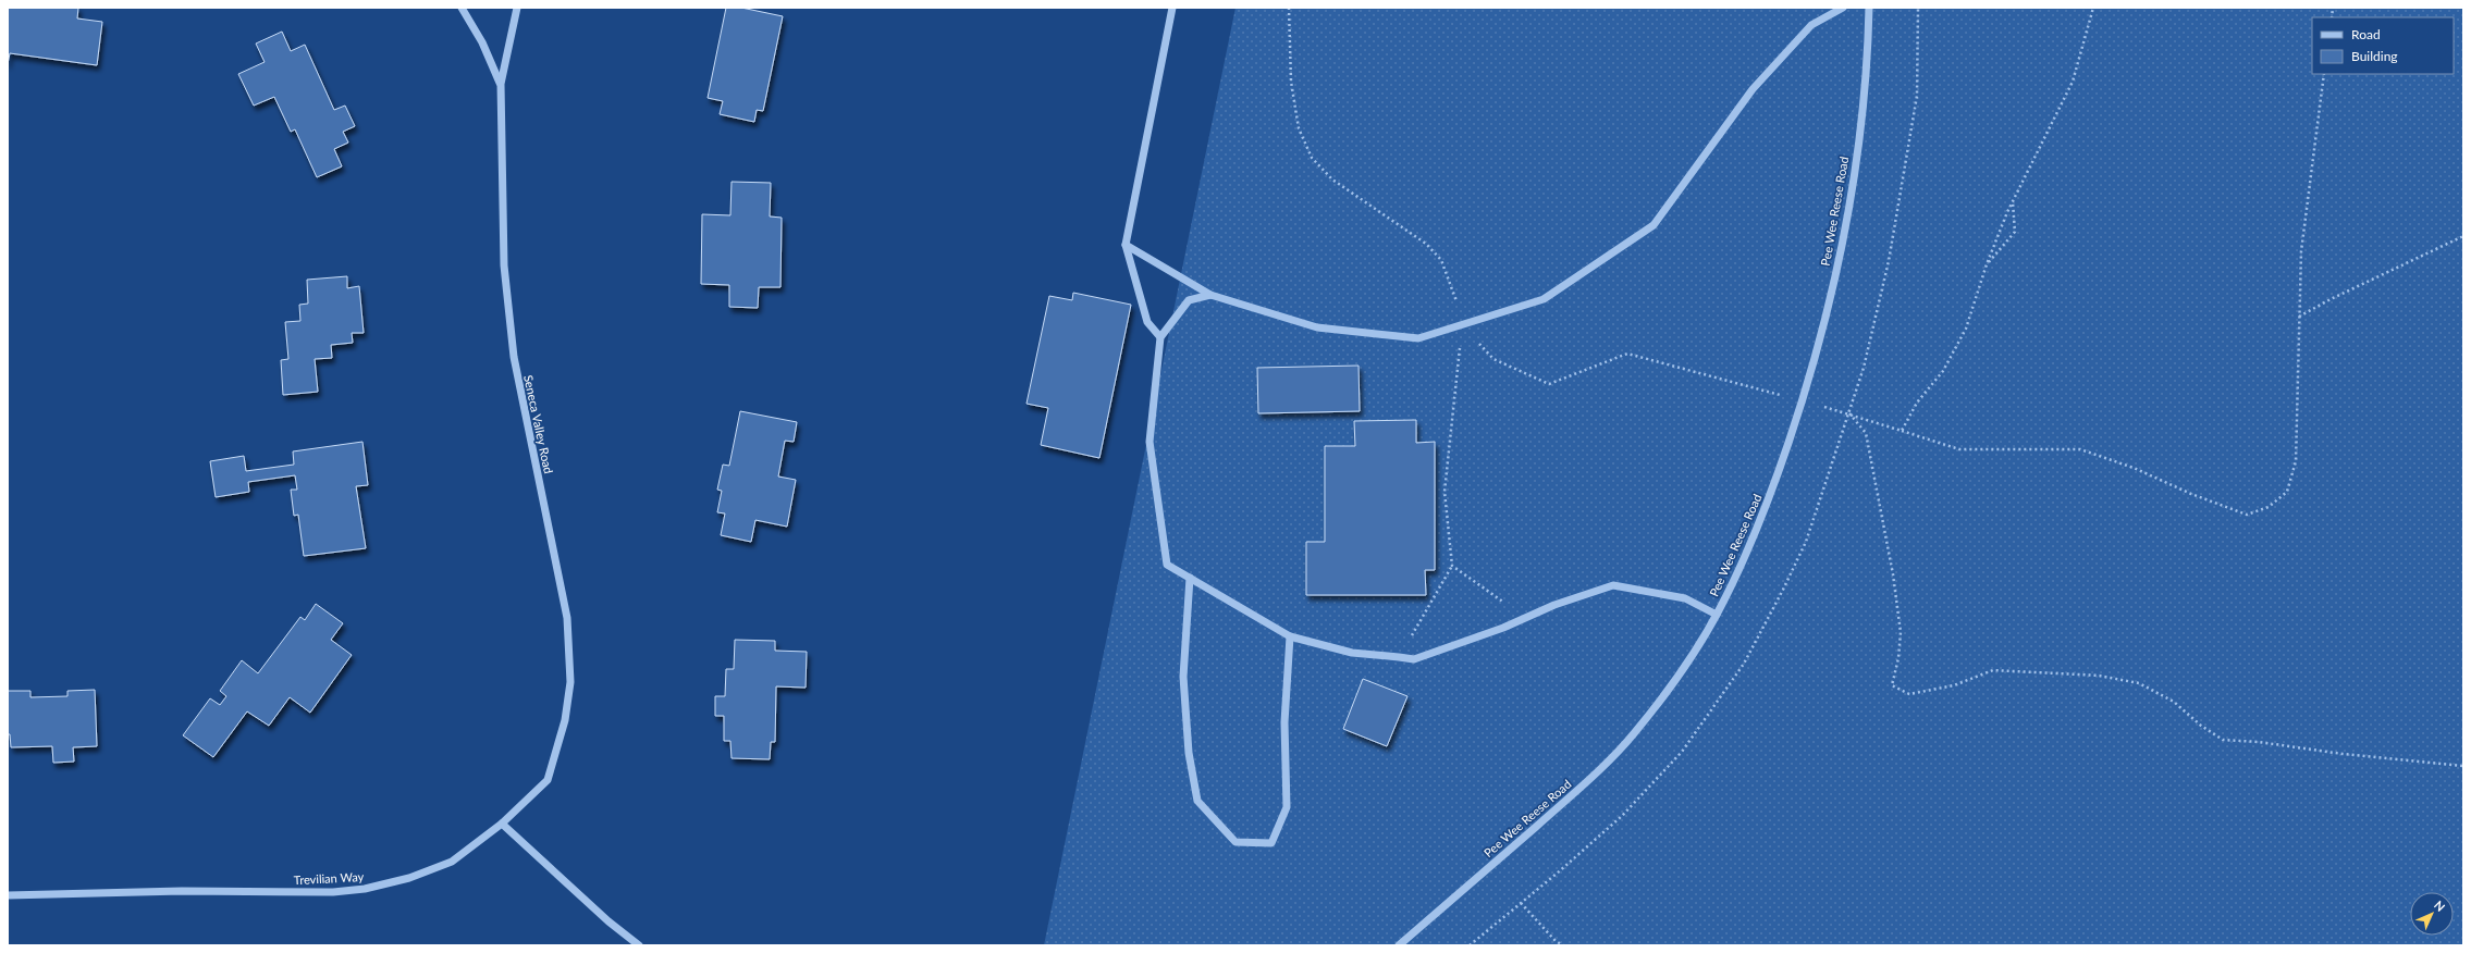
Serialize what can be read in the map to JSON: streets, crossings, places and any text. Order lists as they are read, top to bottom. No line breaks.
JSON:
{"streets":{"street":["Pee Wee Reese Road","Seneca Valley Road","Trevilian Way"]},"crossings":[["Seneca Valley Road","Trevilian Way"]],"legend":["Road","Building"],"north":"top right"}
